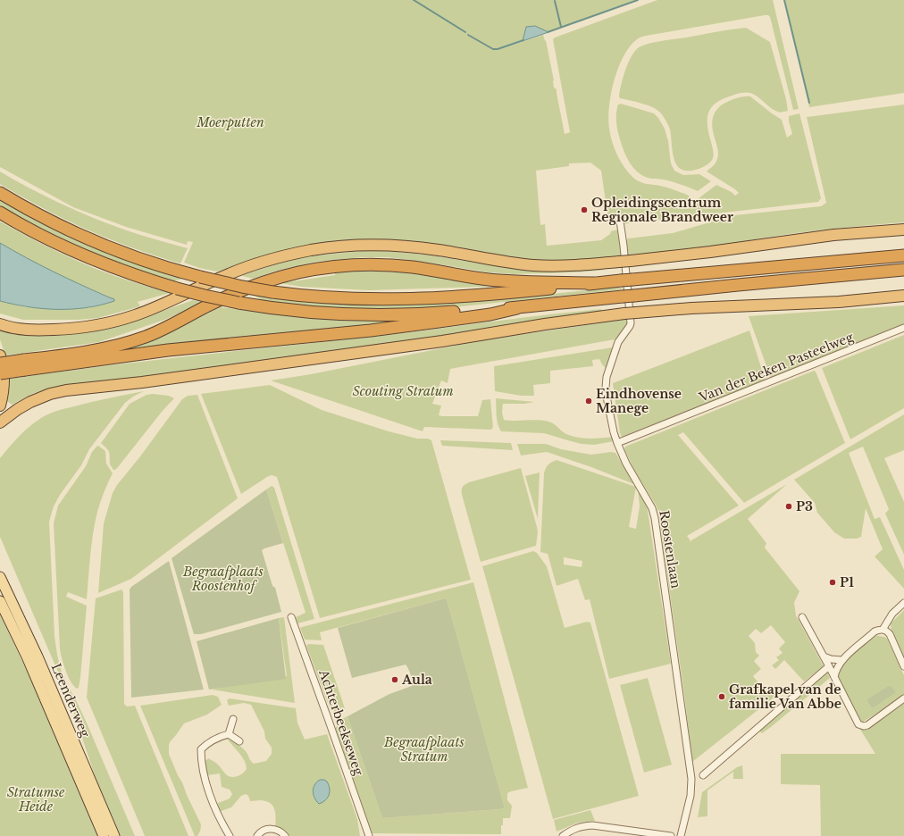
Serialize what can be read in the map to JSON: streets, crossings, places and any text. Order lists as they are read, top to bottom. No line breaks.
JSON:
{"streets":{"main road":["Leenderweg"],"street":["Van der Beken Pasteelweg","Roostenlaan","Achterbeekseweg"]},"crossings":[["Van der Beken Pasteelweg","Roostenlaan"]],"parks":["Moerputten","Scouting Stratum","Begraafplaats Roostenhof","Begraafplaats Stratum","Stratumse Heide"],"places":["Opleidingscentrum Regionale Brandweer","Eindhovense Manege","P3","P1","Aula","Grafkapel van de familie Van Abbe"]}
